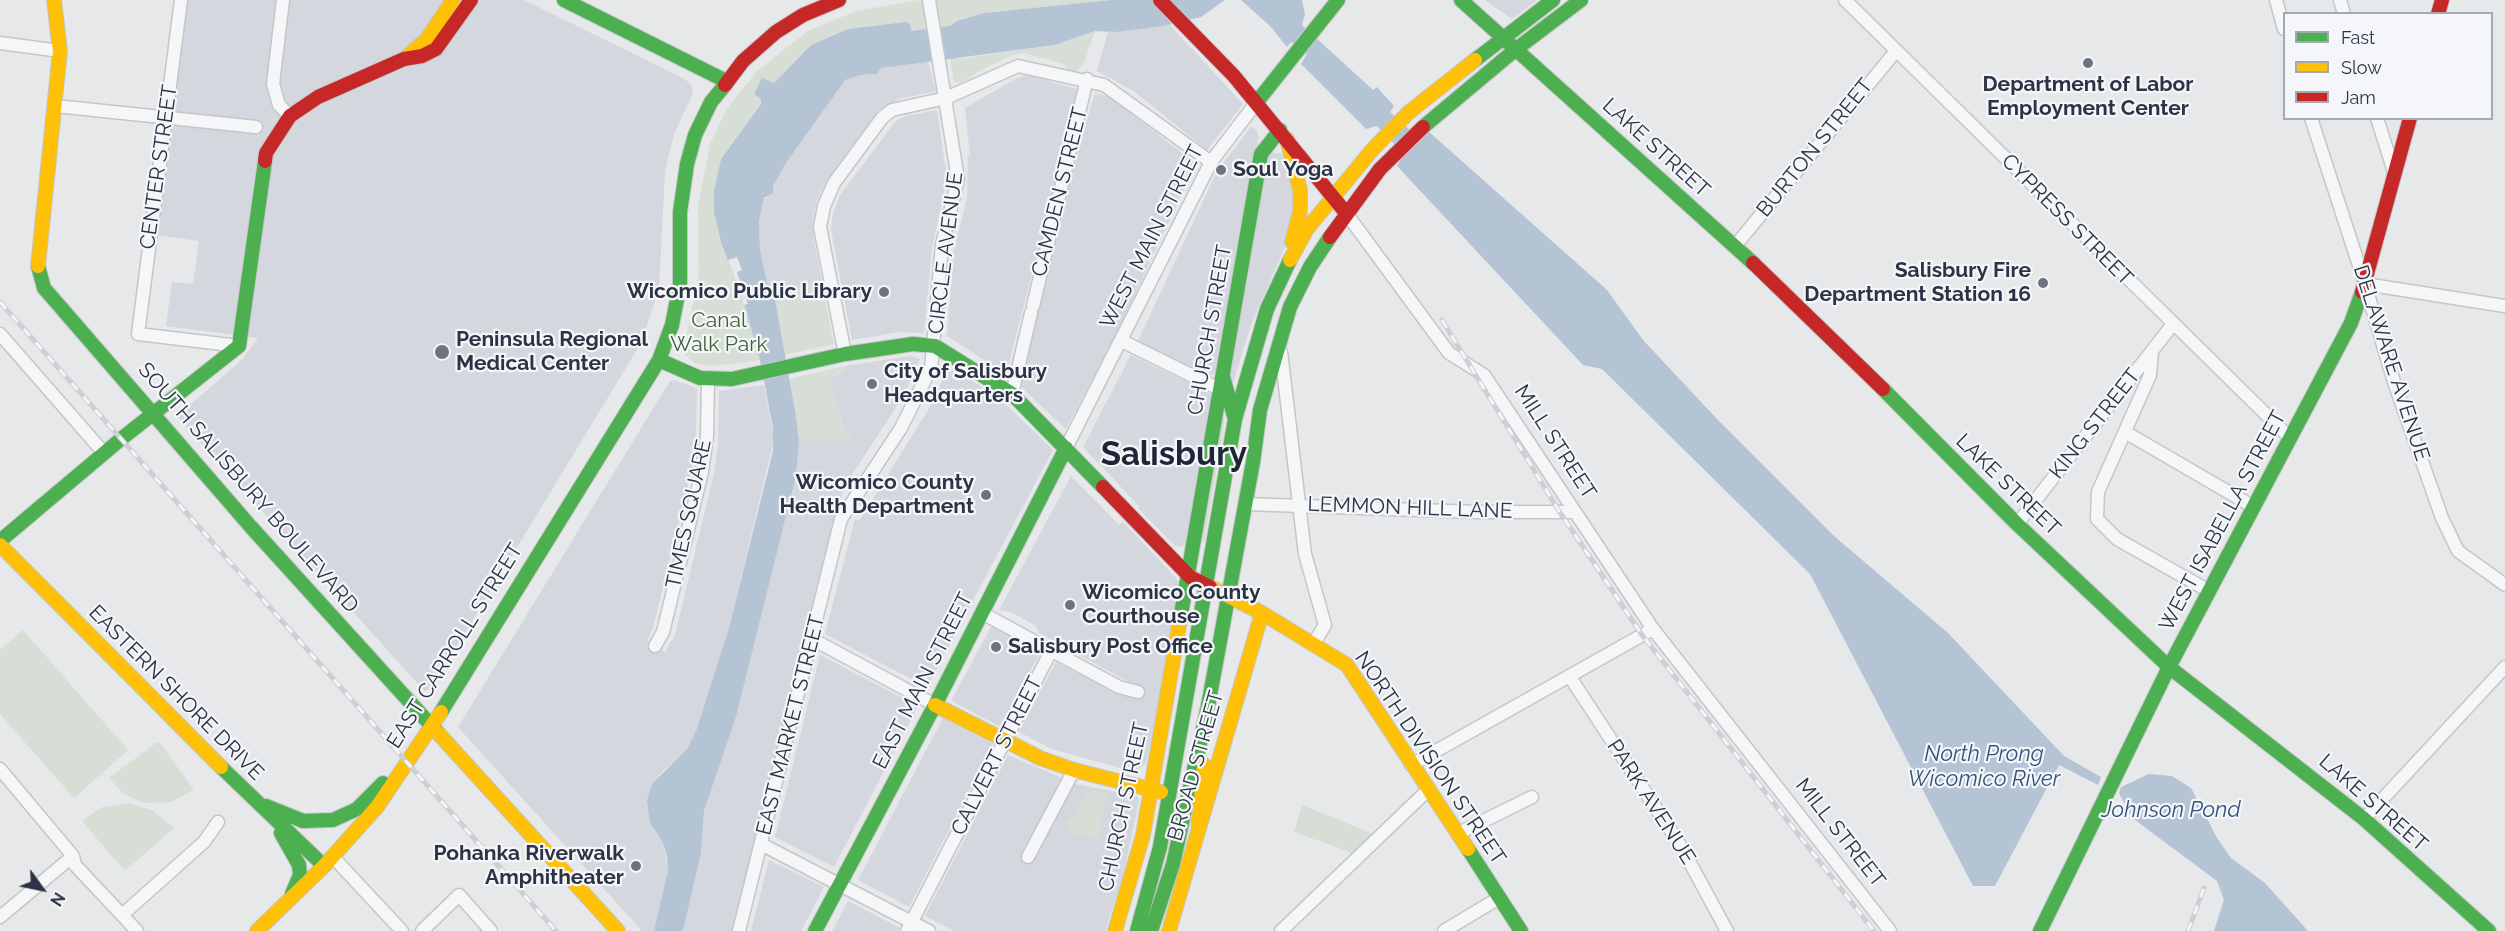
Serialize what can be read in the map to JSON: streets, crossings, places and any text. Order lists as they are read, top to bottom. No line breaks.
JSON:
{"streets":{"street":["LAKE STREET","BURTON STREET","CENTER STREET","CAMDEN STREET","CYPRESS STREET","WEST MAIN STREET","CIRCLE AVENUE","CHURCH STREET","DELAWARE AVENUE","KING STREET","MILL STREET","SOUTH SALISBURY BOULEVARD","LEMMON HILL LANE","TIMES SQUARE","WEST ISABELLA STREET","EAST CARROLL STREET","EAST MAIN STREET","EASTERN SHORE DRIVE","EAST MARKET STREET","CALVERT STREET","NORTH DIVISION STREET","BROAD STREET","PARK AVENUE"]},"crossings":[["LAKE STREET","BURTON STREET"],["LAKE STREET","KING STREET"],["LAKE STREET","WEST ISABELLA STREET"],["BURTON STREET","CYPRESS STREET"],["CAMDEN STREET","NORTH DIVISION STREET"],["CYPRESS STREET","KING STREET"],["CYPRESS STREET","WEST ISABELLA STREET"],["WEST MAIN STREET","MILL STREET"],["WEST MAIN STREET","EAST MAIN STREET"],["WEST MAIN STREET","NORTH DIVISION STREET"],["CIRCLE AVENUE","EAST MARKET STREET"],["CIRCLE AVENUE","NORTH DIVISION STREET"],["CHURCH STREET","MILL STREET"],["CHURCH STREET","NORTH DIVISION STREET"],["DELAWARE AVENUE","WEST ISABELLA STREET"],["MILL STREET","LEMMON HILL LANE"],["SOUTH SALISBURY BOULEVARD","EAST CARROLL STREET"],["EAST CARROLL STREET","EASTERN SHORE DRIVE"],["EAST MAIN STREET","CALVERT STREET"],["EAST MAIN STREET","NORTH DIVISION STREET"],["NORTH DIVISION STREET","BROAD STREET"]],"districts":["Salisbury"],"water":["North Prong Wicomico River","Johnson Pond"],"parks":["Canal Walk Park"],"places":["Department of Labor Employment Center","Soul Yoga","Salisbury Fire Department Station 16","Wicomico Public Library","Peninsula Regional Medical Center","City of Salisbury Headquarters","Wicomico County Health Department","Wicomico County Courthouse","Salisbury Post Office","Pohanka Riverwalk Amphitheater"],"legend":["Fast","Slow","Jam"],"north":"bottom right"}
